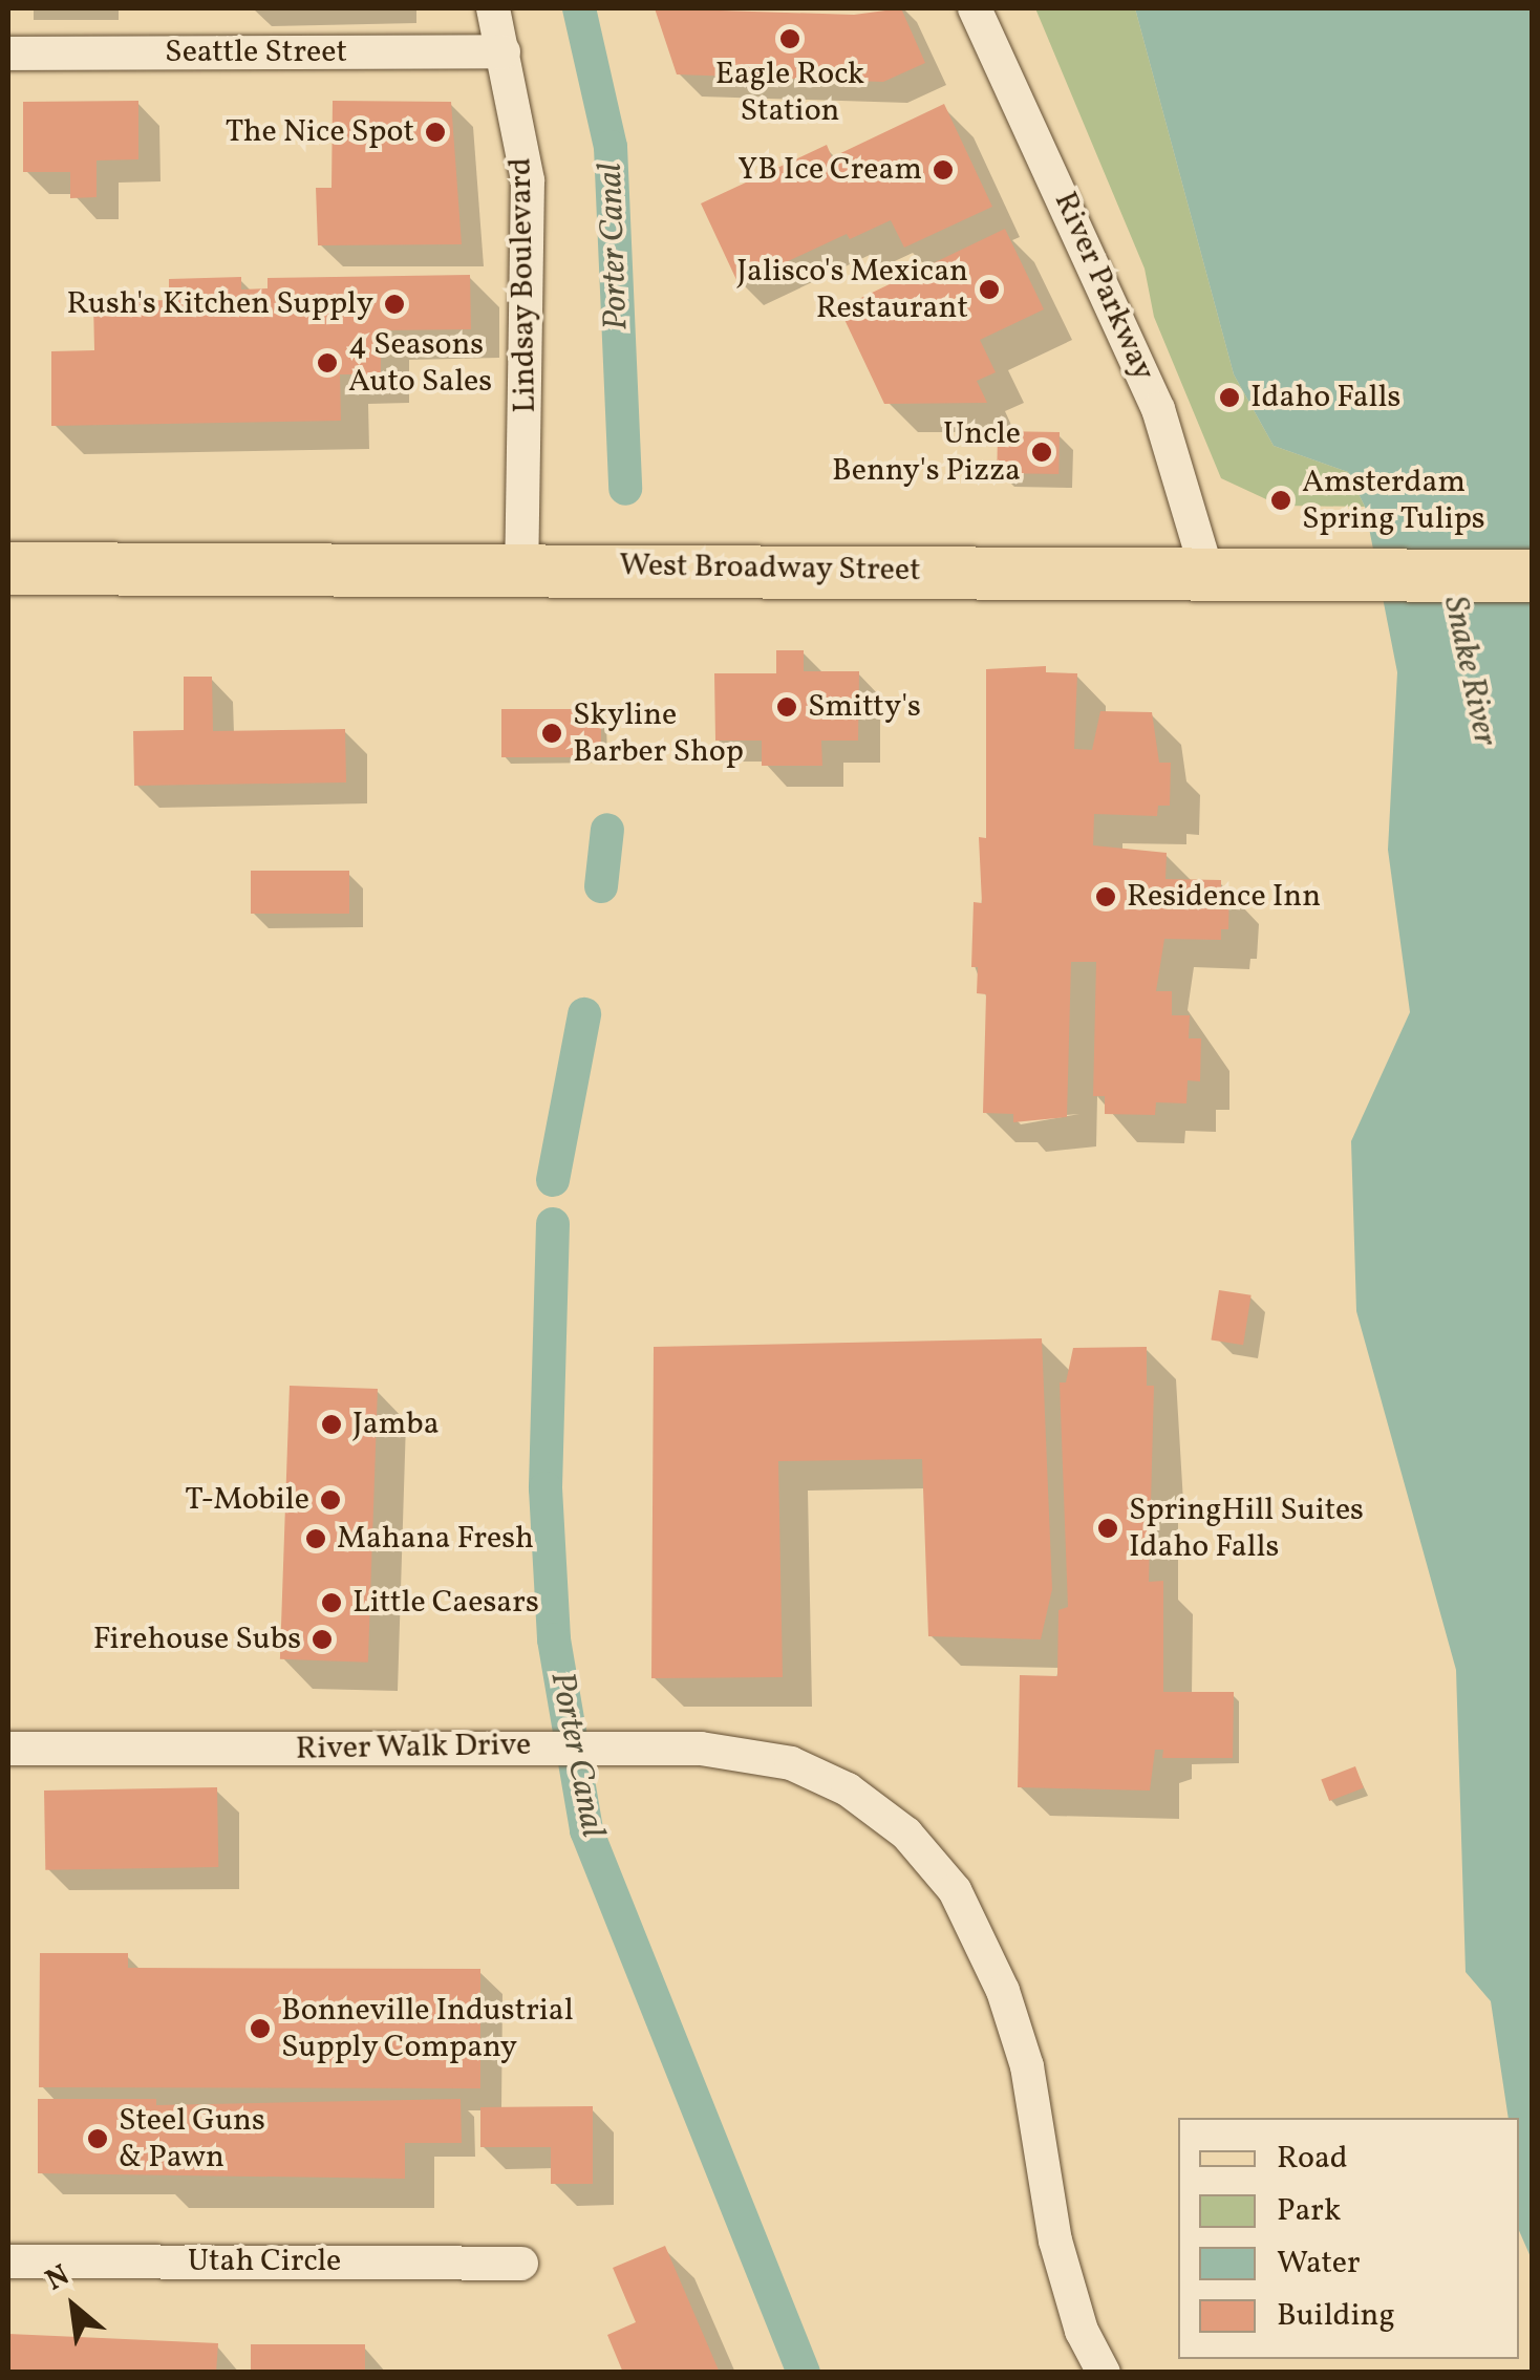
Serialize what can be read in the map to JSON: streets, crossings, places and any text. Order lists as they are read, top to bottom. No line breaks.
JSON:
{"streets":{"main road":["West Broadway Street"],"street":["Seattle Street","Lindsay Boulevard","River Parkway","River Walk Drive","Utah Circle"]},"crossings":[["Seattle Street","Lindsay Boulevard"],["Lindsay Boulevard","West Broadway Street"],["River Parkway","West Broadway Street"]],"water":["Porter Canal","Snake River"],"places":["Eagle Rock Station","The Nice Spot","YB Ice Cream","Jalisco's Mexican Restaurant","Rush's Kitchen Supply","4 Seasons Auto Sales","Idaho Falls","Uncle Benny's Pizza","Amsterdam Spring Tulips","Smitty's","Skyline Barber Shop","Residence Inn","Jamba","T-Mobile","SpringHill Suites Idaho Falls","Mahana Fresh","Little Caesars","Firehouse Subs","Bonneville Industrial Supply Company","Steel Guns & Pawn"],"legend":["Road","Park","Water","Building"],"north":"top left"}
